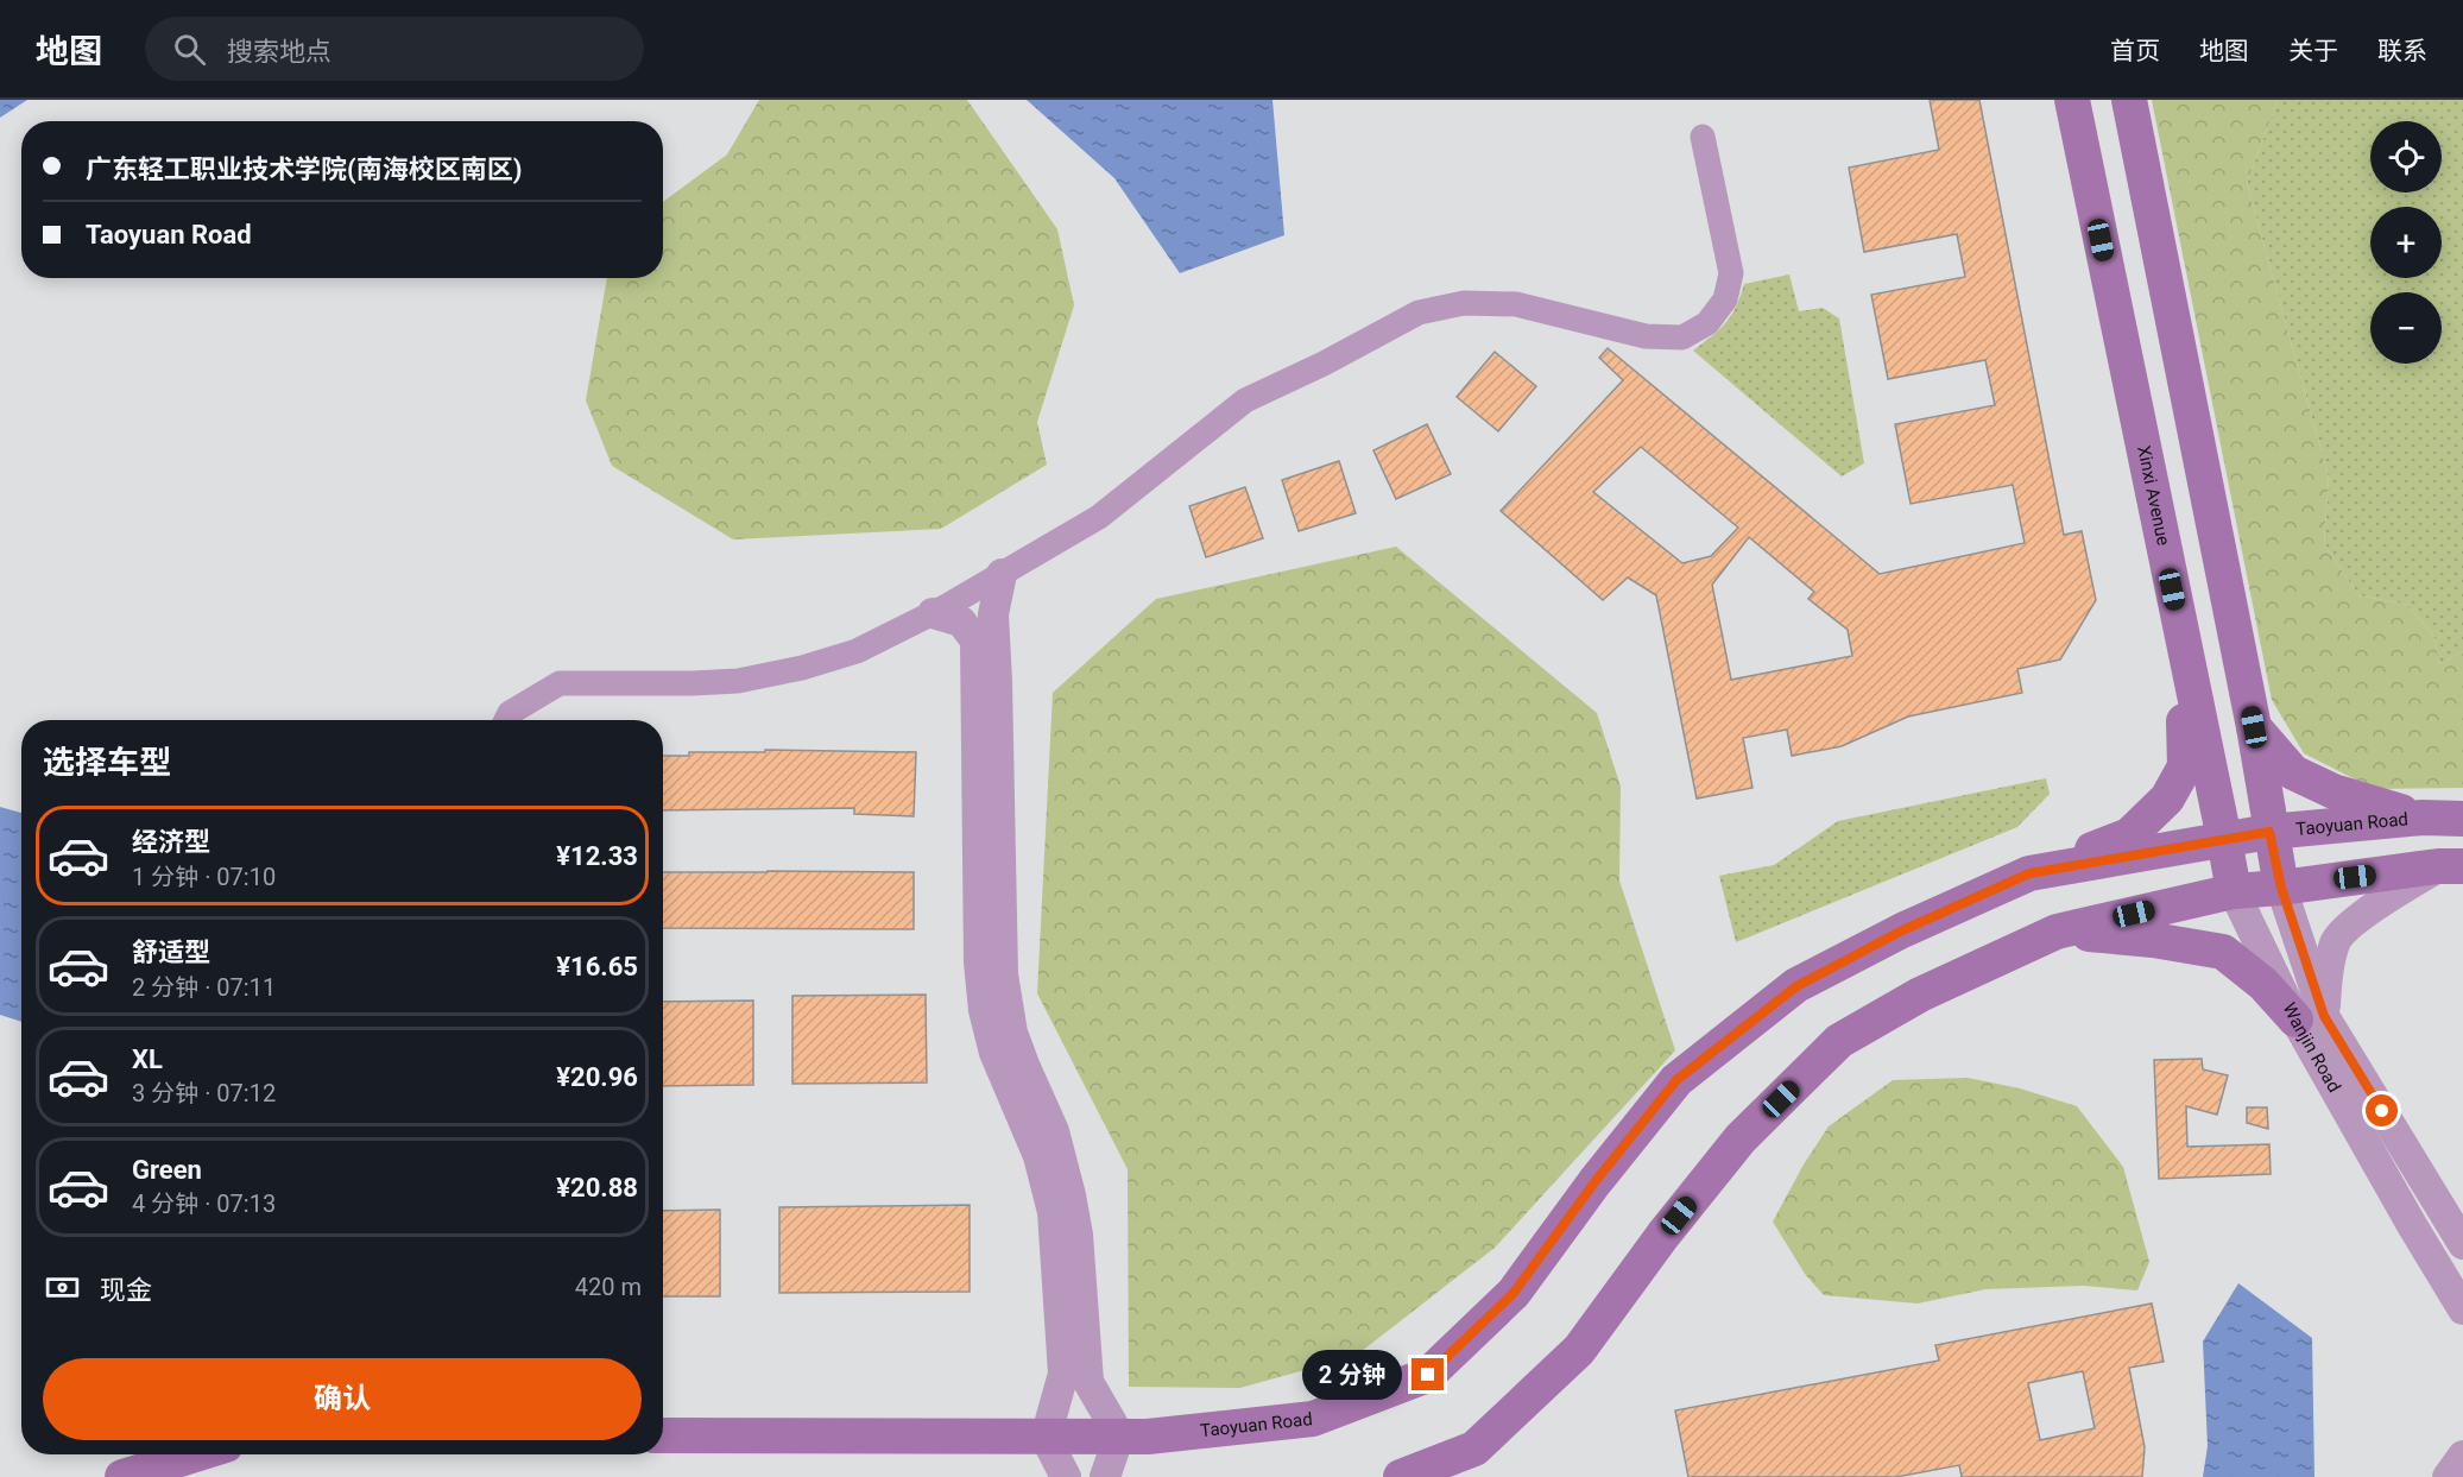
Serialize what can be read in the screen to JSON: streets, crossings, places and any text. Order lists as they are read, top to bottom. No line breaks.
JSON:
{"streets":{"main road":["Xinxi Avenue","Taoyuan Road"],"street":["Wanjin Road"]},"crossings":[["Xinxi Avenue","Taoyuan Road"],["Xinxi Avenue","Wanjin Road"]],"page":{"header":"地图","search":"搜索地点","nav":["首页","地图","关于","联系"],"map_buttons":["+","−"],"banner":["广东轻工职业技术学院(南海校区南区)","Taoyuan Road"],"heading":"选择车型","list":[{"name":"经济型","note":"1 分钟 · 07:10","value":"¥12.33"},{"name":"舒适型","note":"2 分钟 · 07:11","value":"¥16.65"},{"name":"XL","note":"3 分钟 · 07:12","value":"¥20.96"},{"name":"Green","note":"4 分钟 · 07:13","value":"¥20.88"}],"pay":["现金","420 m"],"buttons":"确认","bubble":"2 分钟"}}
